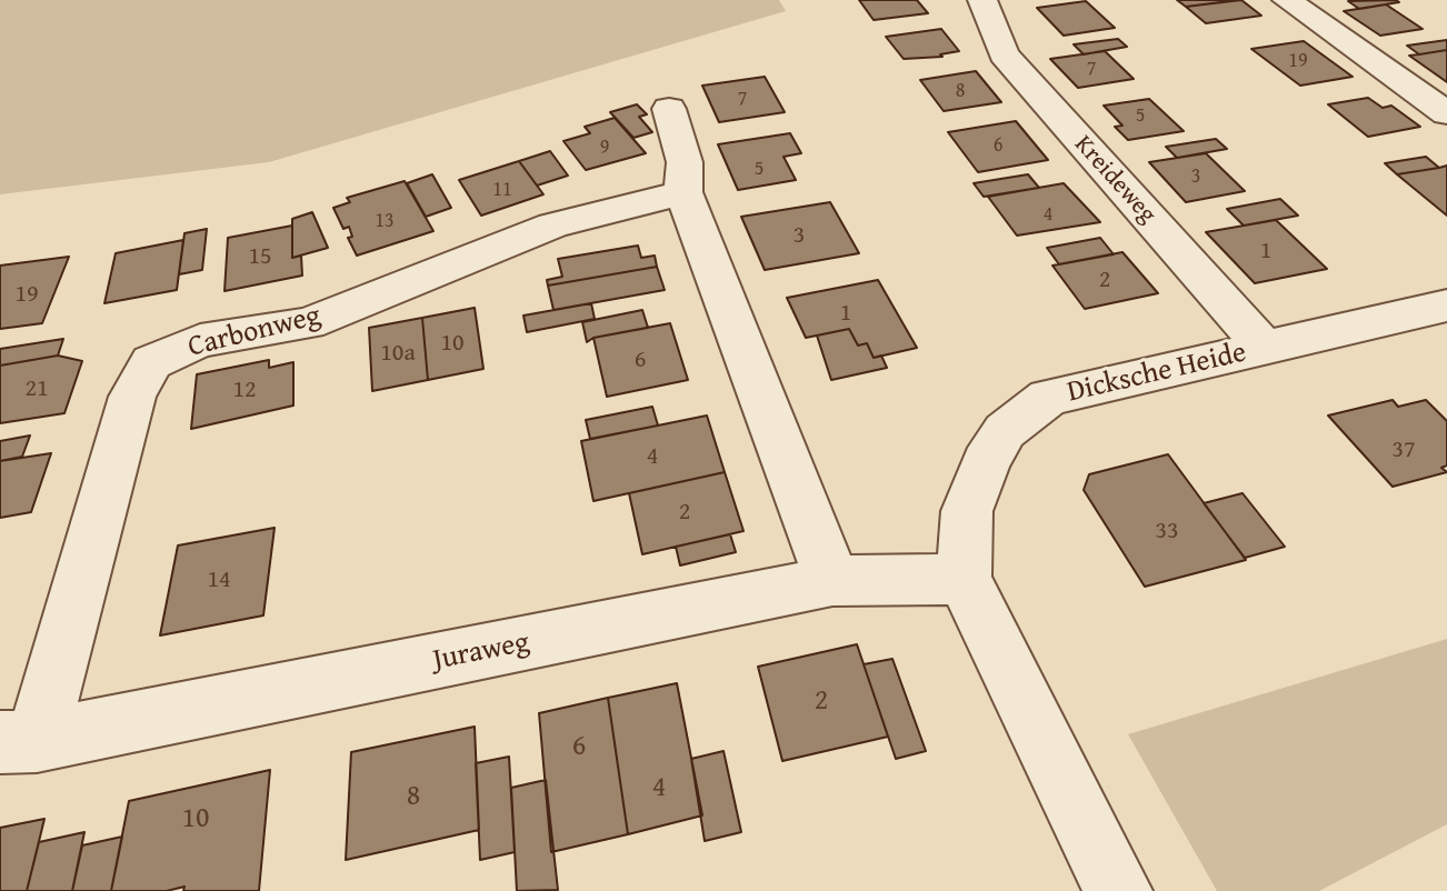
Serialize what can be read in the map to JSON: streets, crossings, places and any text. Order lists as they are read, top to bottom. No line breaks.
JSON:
{"streets":{"street":["Kreideweg","Carbonweg","Dicksche Heide","Juraweg"]},"crossings":[["Kreideweg","Dicksche Heide"],["Carbonweg","Juraweg"],["Dicksche Heide","Juraweg"]],"house_numbers":["19","7","8","7","5","6","9","5","3","11","4","13","3","1","15","2","19","1","10","10a","6","21","12","37","4","2","33","14","2","6","4","8","10"]}
